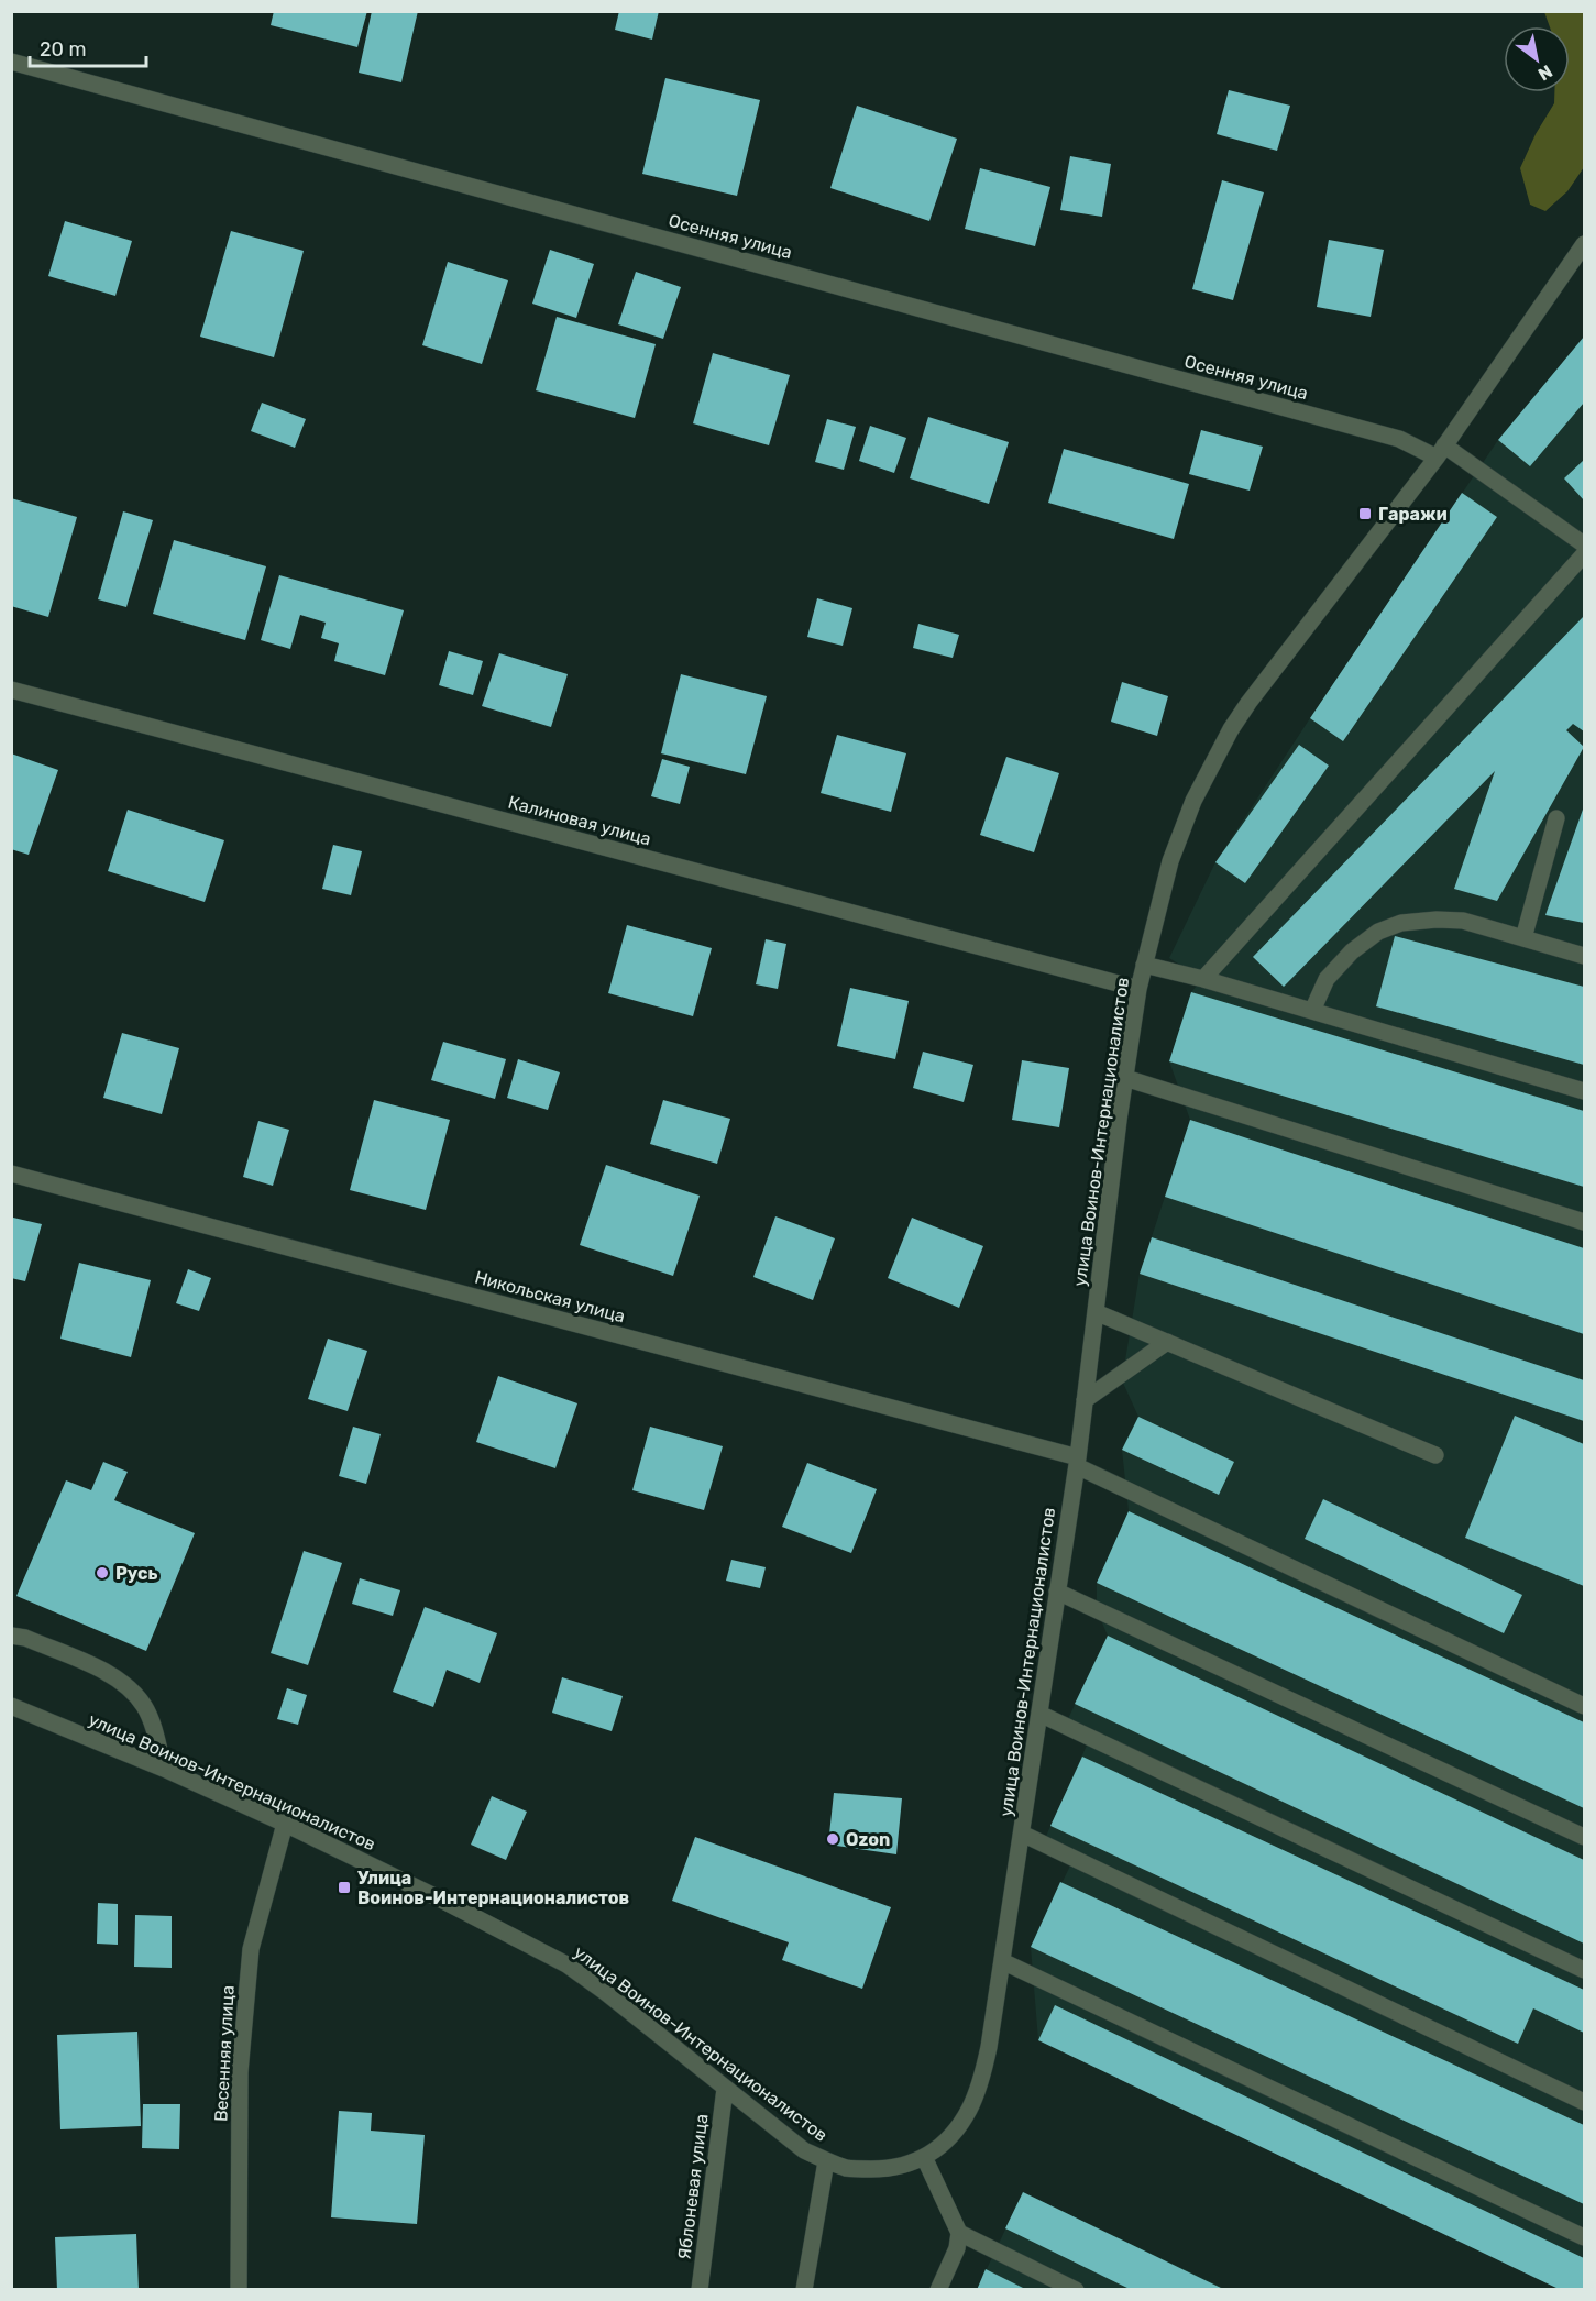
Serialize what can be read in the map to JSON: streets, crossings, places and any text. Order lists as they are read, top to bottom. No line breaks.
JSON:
{"streets":{"street":["Осенняя улица","Калиновая улица","улица Воинов-Интернационалистов","Никольская улица","Весенняя улица","Яблоневая улица"]},"crossings":[["Осенняя улица","улица Воинов-Интернационалистов"],["Калиновая улица","улица Воинов-Интернационалистов"],["улица Воинов-Интернационалистов","Никольская улица"],["улица Воинов-Интернационалистов","Весенняя улица"],["улица Воинов-Интернационалистов","Яблоневая улица"]],"places":{"transit":["Гаражи","Улица Воинов-Интернационалистов"],"other":["Русь","Ozon"]},"scale_bar":"20 m","north":"bottom right"}
